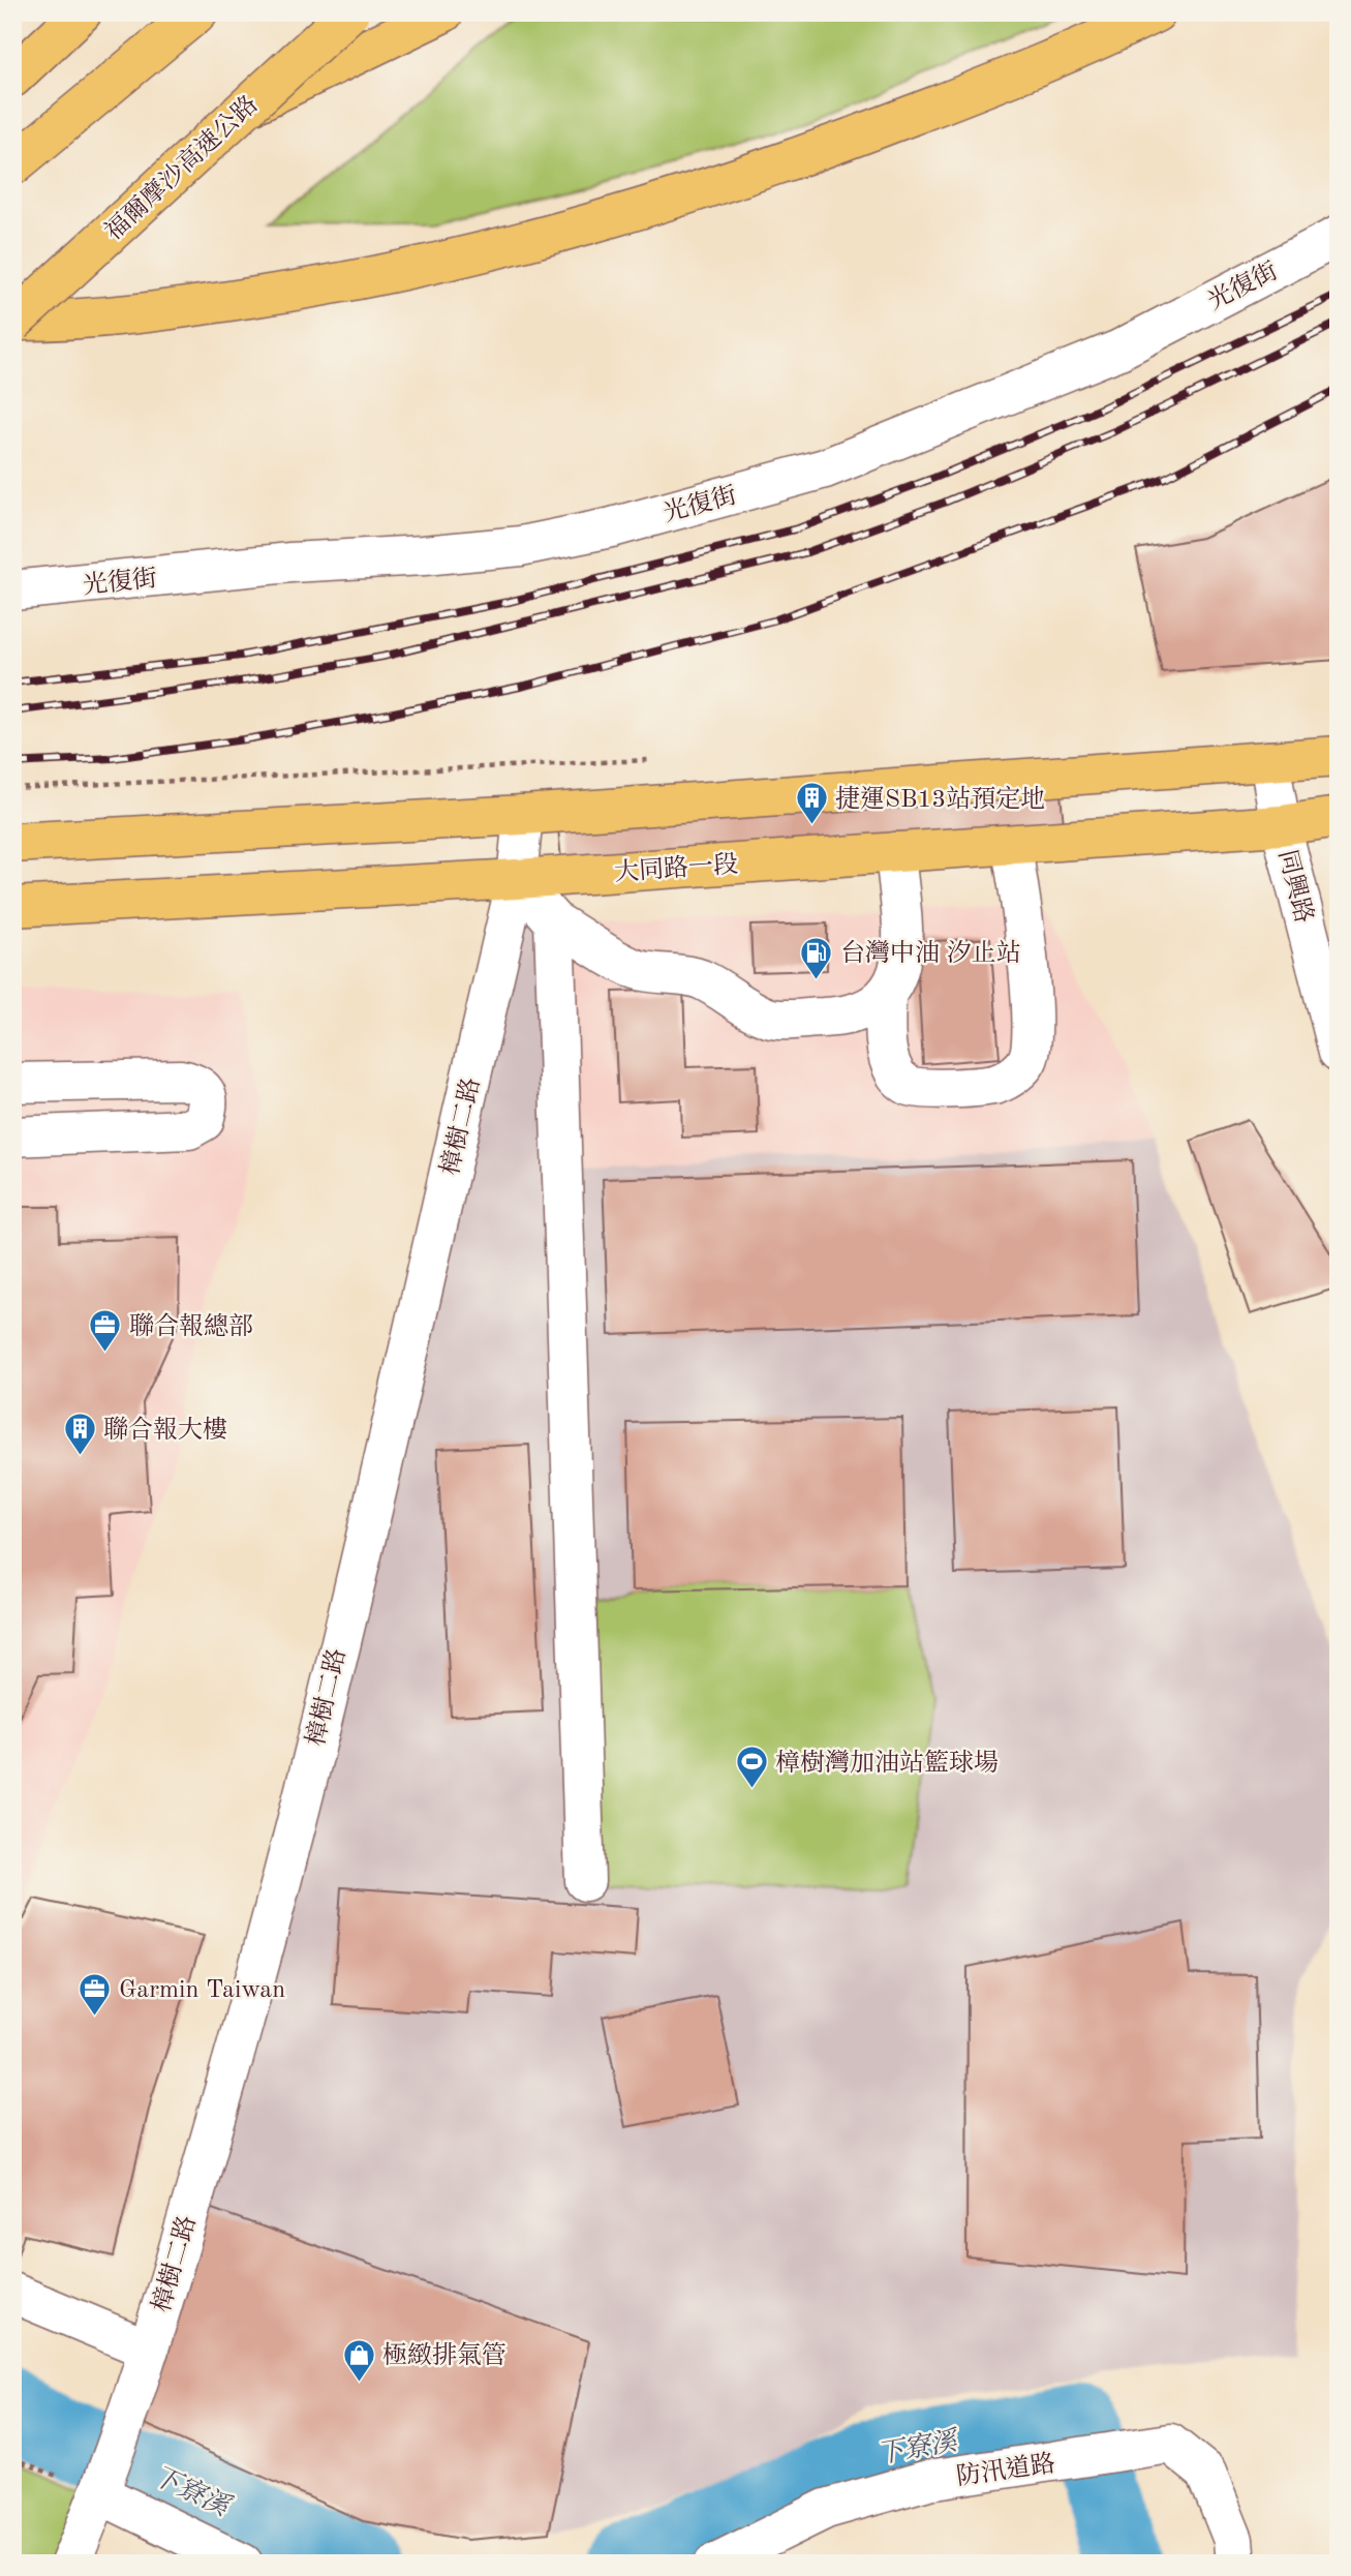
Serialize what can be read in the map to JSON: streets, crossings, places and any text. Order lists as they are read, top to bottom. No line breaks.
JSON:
{"streets":{"main road":["福爾摩沙高速公路","大同路一段"],"street":["光復街","同興路","樟樹二路","防汛道路"]},"crossings":[["大同路一段","同興路"],["大同路一段","樟樹二路"]],"water":["下寮溪"],"places":{"building":["捷運SB13站預定地","聯合報大樓"],"fuel station":["台灣中油 汐止站"],"office":["聯合報總部","Garmin Taiwan"],"sports":["樟樹灣加油站籃球場"],"shop":["極緻排氣管"]}}
